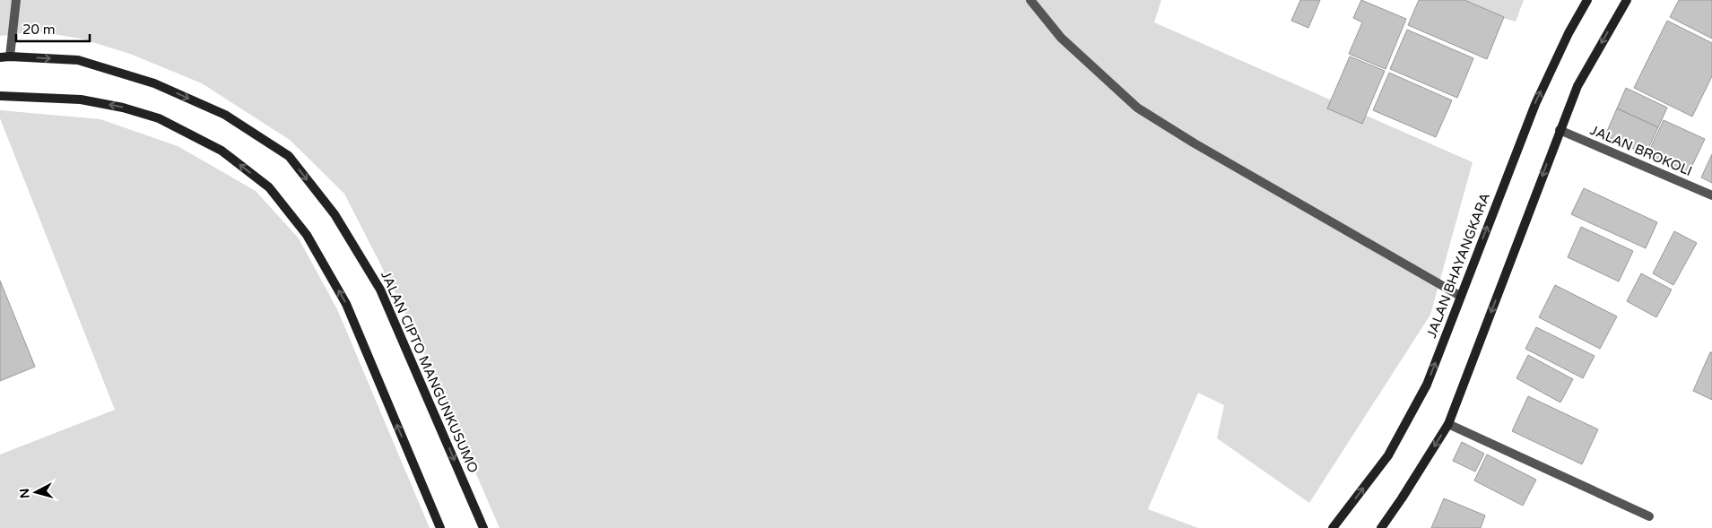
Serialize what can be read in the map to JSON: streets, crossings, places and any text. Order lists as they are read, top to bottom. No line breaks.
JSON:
{"streets":{"street":["JALAN BROKOLI","JALAN BHAYANGKARA","JALAN CIPTO MANGUNKUSUMO"]},"scale_bar":"20 m","north":"left"}
